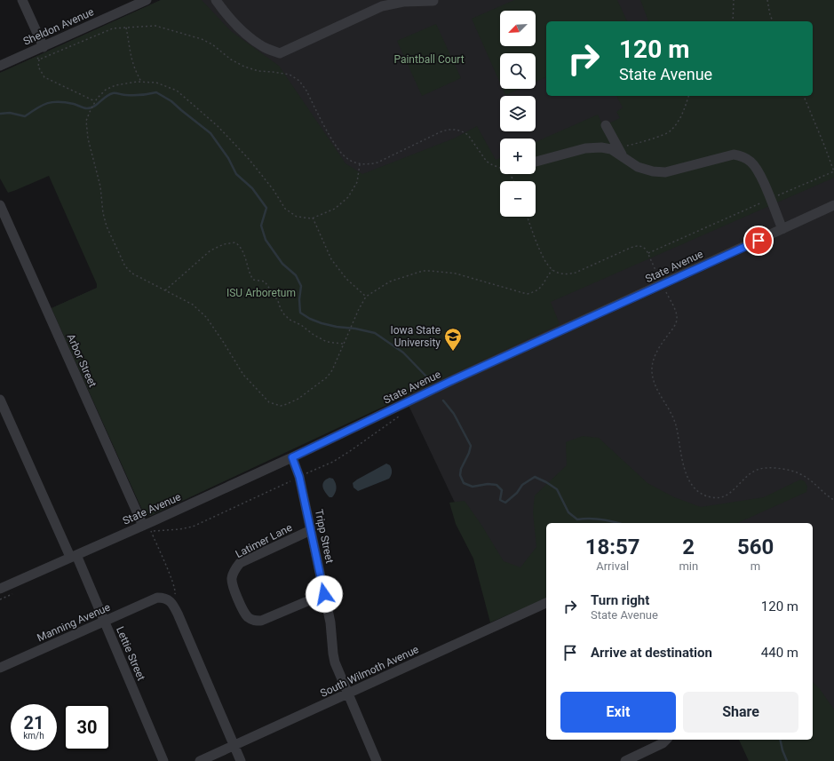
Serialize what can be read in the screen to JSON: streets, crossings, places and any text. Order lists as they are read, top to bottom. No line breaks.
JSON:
{"streets":{"street":["Sheldon Avenue","State Avenue","Arbor Street","Tripp Street","Latimer Lane","Manning Avenue","Lettie Street","South Wilmoth Avenue"]},"crossings":[["State Avenue","Arbor Street"],["State Avenue","Tripp Street"],["State Avenue","Lettie Street"],["Tripp Street","Latimer Lane"],["Tripp Street","South Wilmoth Avenue"],["Manning Avenue","Lettie Street"]],"parks":["Paintball Court","ISU Arboretum"],"places":{"school or university":["Iowa State University"]},"north":"bottom left","page":{"map_buttons":["+","−"],"turn":["120 m","State Avenue"],"eta":["18:57","Arrival","2","min","560","m"],"list":[{"name":"Turn right","note":"State Avenue","value":"120 m"},{"name":"Arrive at destination","value":"440 m"}],"buttons":["Exit","Share"],"speed":"21 km/h","limit":"30"}}
